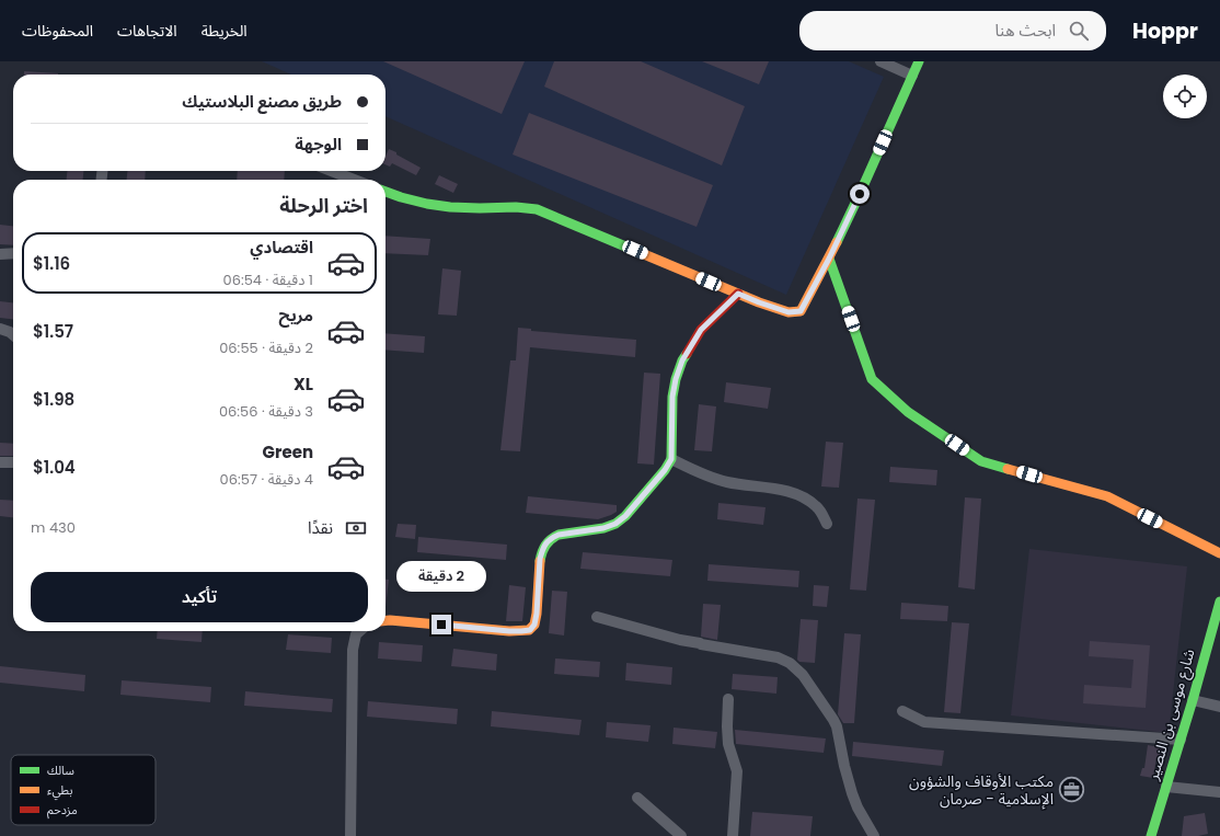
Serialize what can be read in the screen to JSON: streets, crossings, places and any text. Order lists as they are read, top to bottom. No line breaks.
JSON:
{"streets":{"street":["شارع موسى بن النصير"]},"places":{"office":["مكتب الأوقاف والشؤون الإسلامية - صرمان"]},"legend":["سالك","بطيء","مزدحم"],"page":{"header":"Hoppr","search":"ابحث هنا","nav":["الخريطة","الاتجاهات","المحفوظات"],"banner":["طريق مصنع البلاستيك","الوجهة"],"heading":"اختر الرحلة","list":[{"name":"اقتصادي","note":"1 دقيقة · 06:54","value":"$1.16"},{"name":"مريح","note":"2 دقيقة · 06:55","value":"$1.57"},{"name":"XL","note":"3 دقيقة · 06:56","value":"$1.98"},{"name":"Green","note":"4 دقيقة · 06:57","value":"$1.04"}],"pay":["نقدًا","430 m"],"bubble":"2 دقيقة","buttons":"تأكيد"}}
